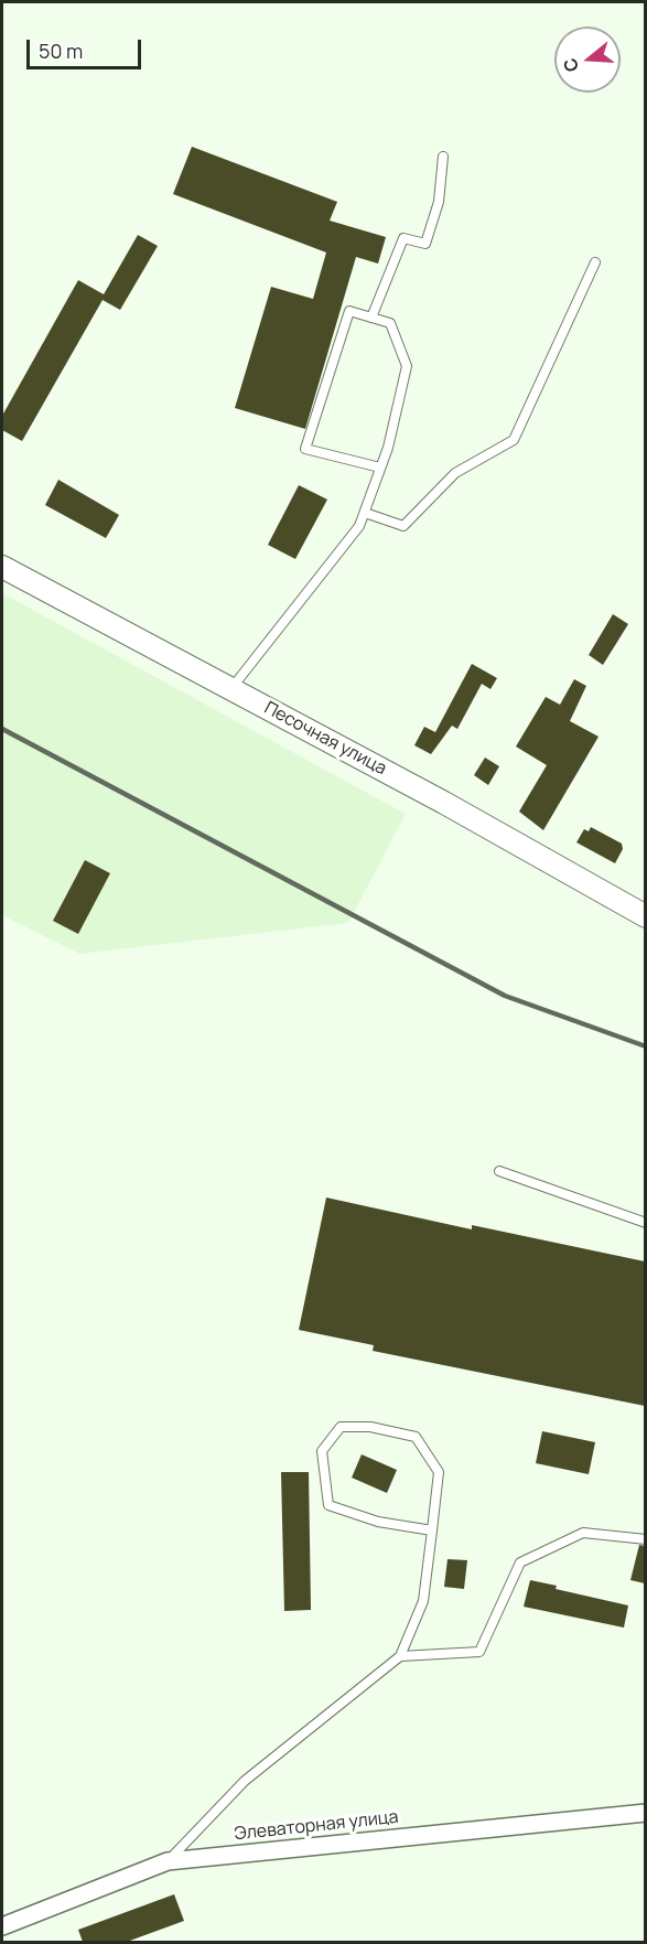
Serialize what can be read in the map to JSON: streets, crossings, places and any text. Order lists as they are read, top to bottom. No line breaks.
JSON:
{"streets":{"street":["Песочная улица","Элеваторная улица"]},"scale_bar":"50 m","north":"left"}
